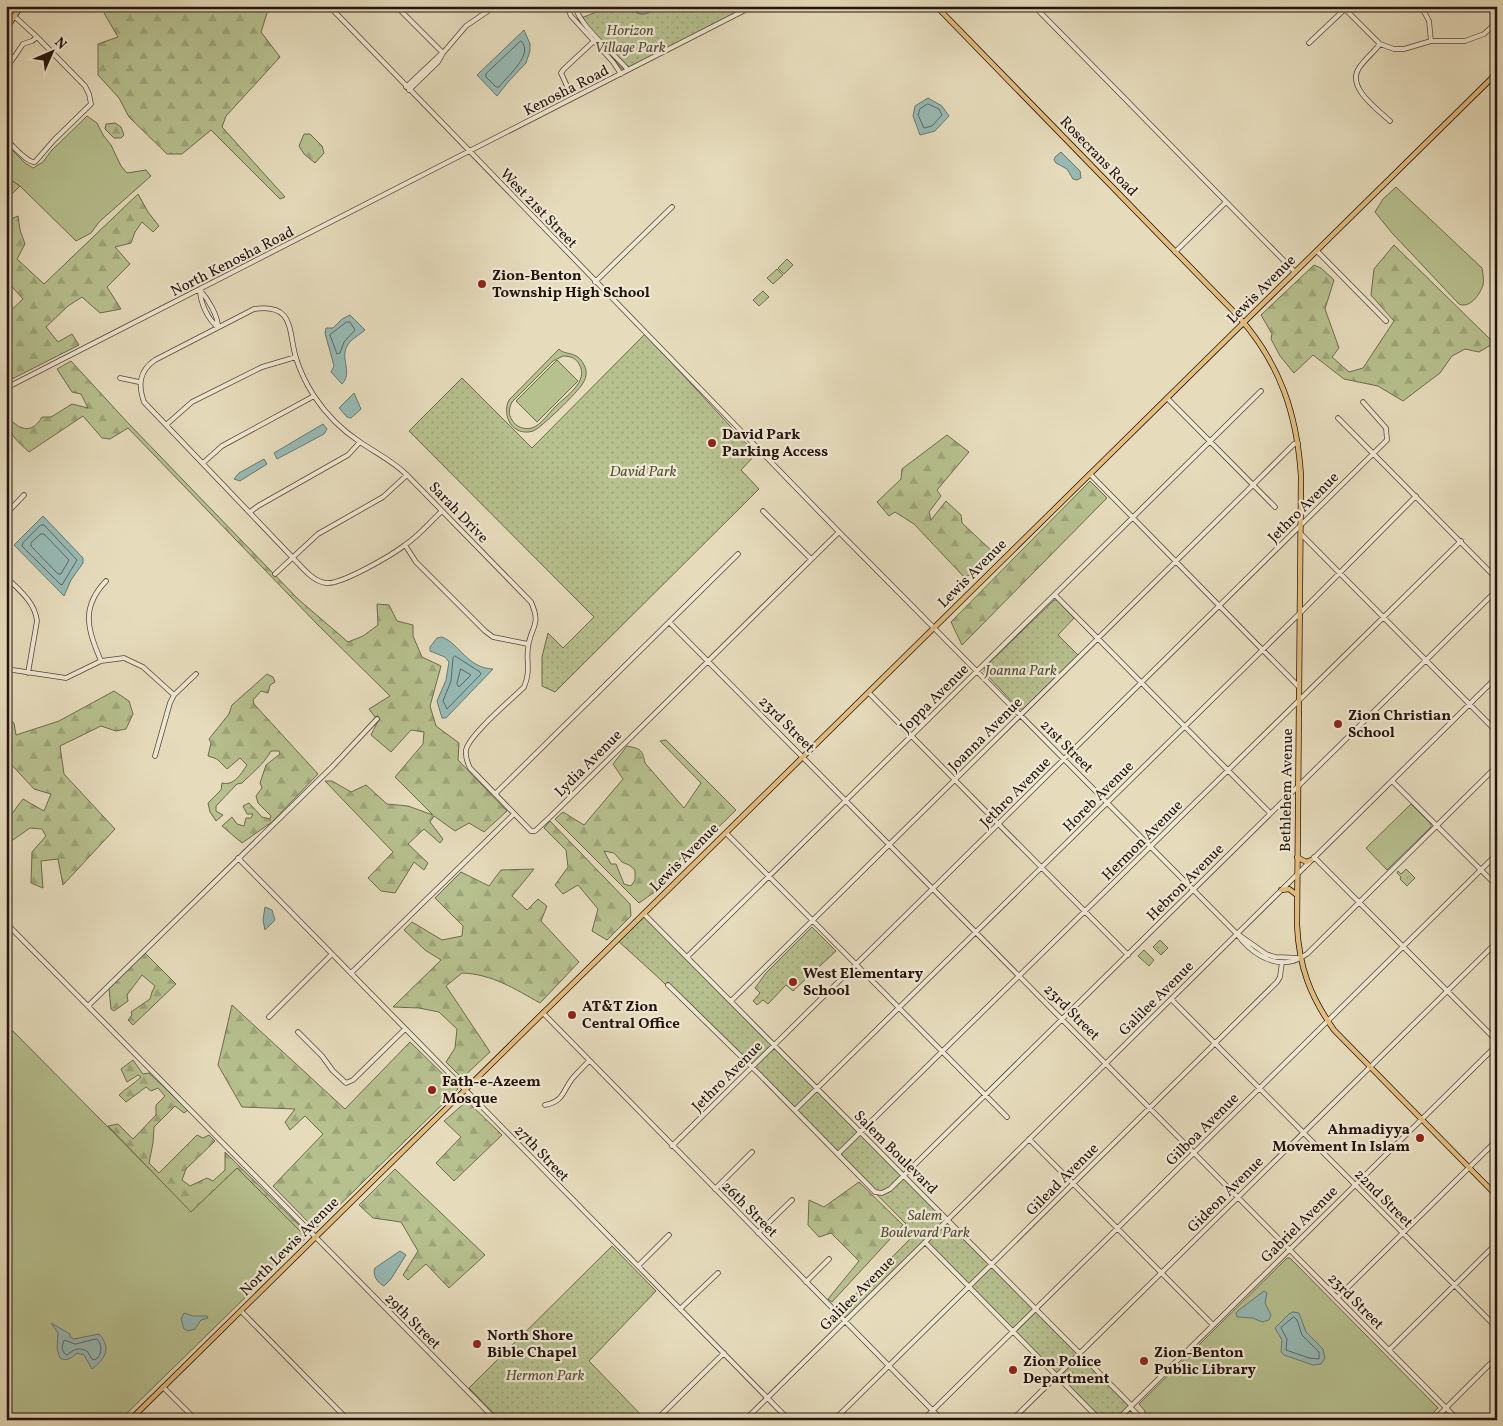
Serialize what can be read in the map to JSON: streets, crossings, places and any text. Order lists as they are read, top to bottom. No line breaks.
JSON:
{"streets":{"main road":["Rosecrans Road","Lewis Avenue","Bethlehem Avenue","North Lewis Avenue"],"street":["Kenosha Road","West 21st Street","North Kenosha Road","Jethro Avenue","Sarah Drive","Joppa Avenue","23rd Street","Joanna Avenue","21st Street","Lydia Avenue","Horeb Avenue","Hermon Avenue","Hebron Avenue","Galilee Avenue","Gilboa Avenue","Salem Boulevard","27th Street","Gilead Avenue","Gideon Avenue","22nd Street","26th Street","Gabriel Avenue","29th Street"]},"crossings":[["Kenosha Road","West 21st Street"],["Kenosha Road","North Kenosha Road"],["Rosecrans Road","Lewis Avenue"],["Rosecrans Road","Bethlehem Avenue"],["West 21st Street","North Kenosha Road"],["West 21st Street","21st Street"],["West 21st Street","Lydia Avenue"],["Lewis Avenue","23rd Street"],["Lewis Avenue","21st Street"],["Lewis Avenue","Bethlehem Avenue"],["Lewis Avenue","Salem Boulevard"],["Lewis Avenue","27th Street"],["Lewis Avenue","26th Street"],["Lewis Avenue","North Lewis Avenue"],["Jethro Avenue","23rd Street"],["Jethro Avenue","21st Street"],["Jethro Avenue","Bethlehem Avenue"],["Jethro Avenue","Salem Boulevard"],["Jethro Avenue","26th Street"],["Joppa Avenue","23rd Street"],["Joppa Avenue","21st Street"],["Joppa Avenue","Salem Boulevard"],["23rd Street","Joanna Avenue"],["23rd Street","Lydia Avenue"],["23rd Street","Horeb Avenue"],["23rd Street","Hermon Avenue"],["23rd Street","Hebron Avenue"],["23rd Street","Galilee Avenue"],["23rd Street","Gilboa Avenue"],["23rd Street","Gilead Avenue"],["23rd Street","Gideon Avenue"],["23rd Street","Gabriel Avenue"],["Joanna Avenue","21st Street"],["Joanna Avenue","Bethlehem Avenue"],["Joanna Avenue","Salem Boulevard"],["21st Street","Lydia Avenue"],["21st Street","Horeb Avenue"],["21st Street","Hermon Avenue"],["21st Street","Hebron Avenue"],["21st Street","Galilee Avenue"],["21st Street","Gilead Avenue"],["Bethlehem Avenue","Horeb Avenue"],["Bethlehem Avenue","Hermon Avenue"],["Bethlehem Avenue","Hebron Avenue"],["Bethlehem Avenue","Galilee Avenue"],["Bethlehem Avenue","Gilboa Avenue"],["Bethlehem Avenue","Gideon Avenue"],["Bethlehem Avenue","Gabriel Avenue"],["Horeb Avenue","Salem Boulevard"],["Hermon Avenue","Salem Boulevard"],["Hebron Avenue","Salem Boulevard"],["Galilee Avenue","Salem Boulevard"],["Galilee Avenue","27th Street"],["Galilee Avenue","22nd Street"],["Galilee Avenue","26th Street"],["Gilboa Avenue","Salem Boulevard"],["Gilboa Avenue","22nd Street"],["Gilboa Avenue","26th Street"],["Salem Boulevard","Gilead Avenue"],["Salem Boulevard","Gideon Avenue"],["Salem Boulevard","Gabriel Avenue"],["27th Street","North Lewis Avenue"],["Gilead Avenue","22nd Street"],["Gilead Avenue","26th Street"],["Gideon Avenue","22nd Street"],["22nd Street","Gabriel Avenue"],["North Lewis Avenue","29th Street"]],"parks":["Horizon Village Park","David Park","Joanna Park","Salem Boulevard Park","Hermon Park"],"places":["Zion-Benton Township High School","David Park Parking Access","Zion Christian School","West Elementary School","AT&T Zion Central Office","Fath-e-Azeem Mosque","Ahmadiyya Movement In Islam","North Shore Bible Chapel","Zion-Benton Public Library","Zion Police Department"],"north":"top right"}
